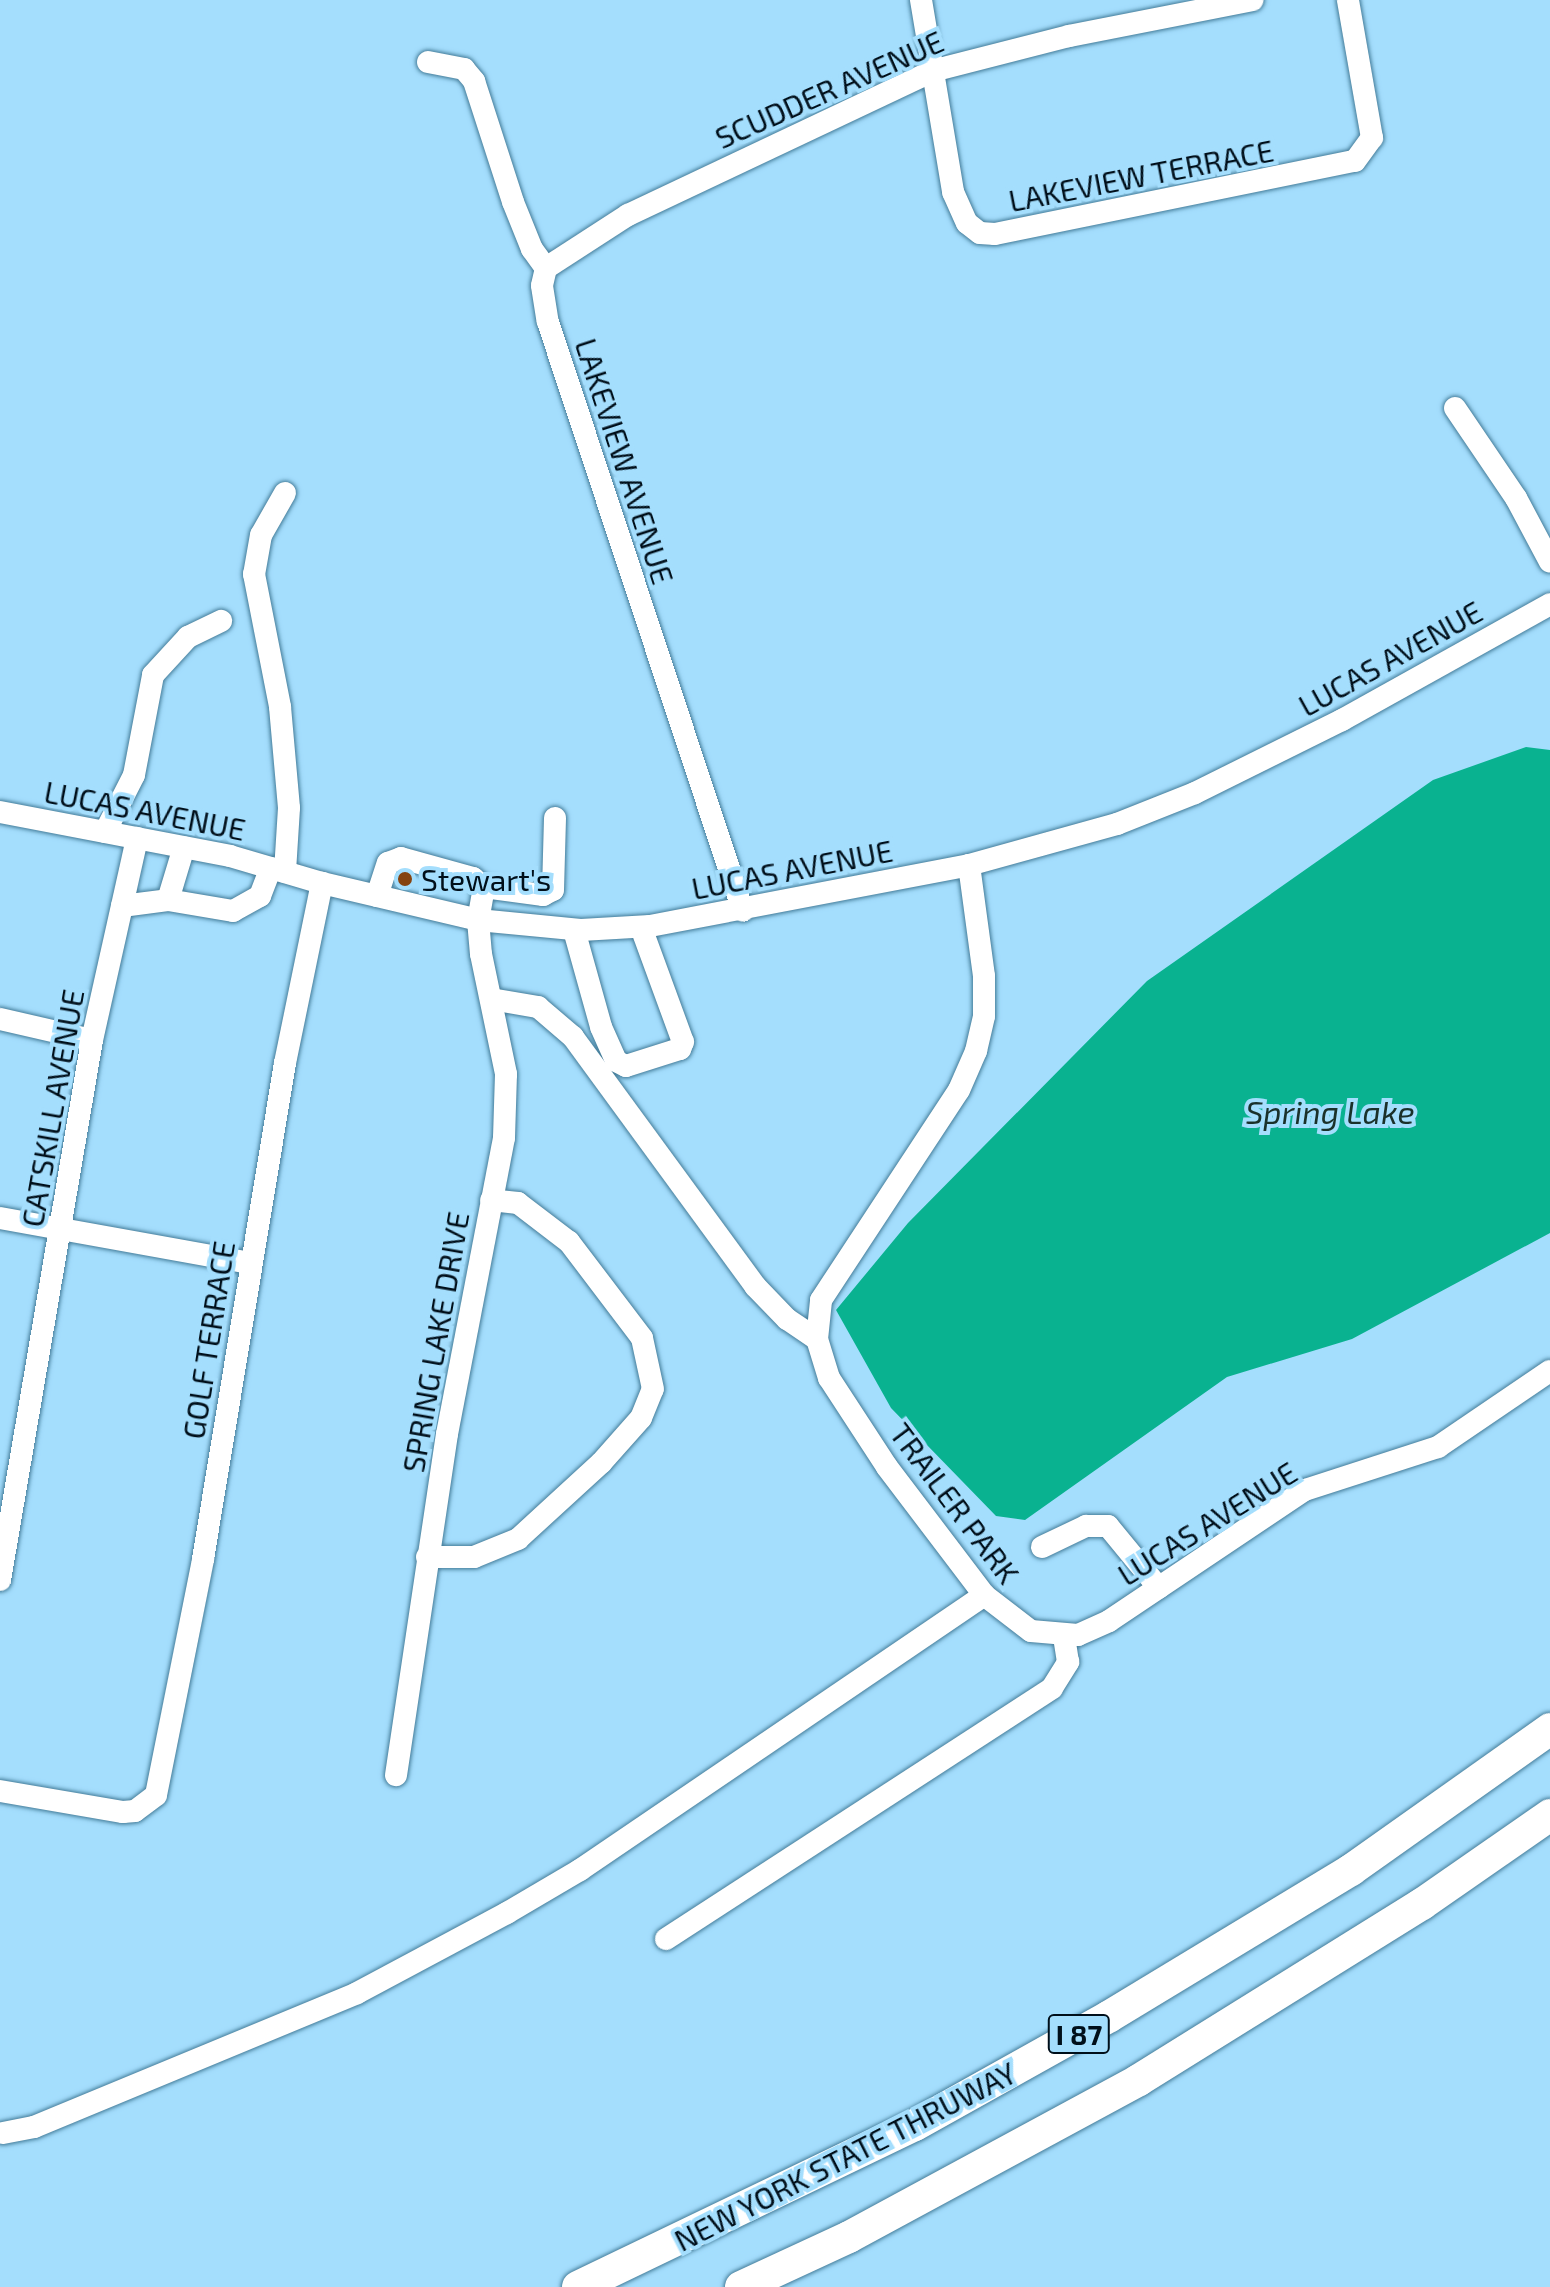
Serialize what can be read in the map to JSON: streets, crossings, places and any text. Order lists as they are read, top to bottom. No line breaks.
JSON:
{"streets":{"highway":["I 87","NEW YORK STATE THRUWAY"],"street":["SCUDDER AVENUE","LAKEVIEW TERRACE","LAKEVIEW AVENUE","LUCAS AVENUE","CATSKILL AVENUE","GOLF TERRACE","SPRING LAKE DRIVE","TRAILER PARK"]},"crossings":[["SCUDDER AVENUE","LAKEVIEW TERRACE"],["SCUDDER AVENUE","LAKEVIEW AVENUE"],["LAKEVIEW AVENUE","LUCAS AVENUE"],["LUCAS AVENUE","CATSKILL AVENUE"],["LUCAS AVENUE","GOLF TERRACE"],["LUCAS AVENUE","SPRING LAKE DRIVE"],["LUCAS AVENUE","TRAILER PARK"]],"water":["Spring Lake"],"places":["Stewart's"]}
